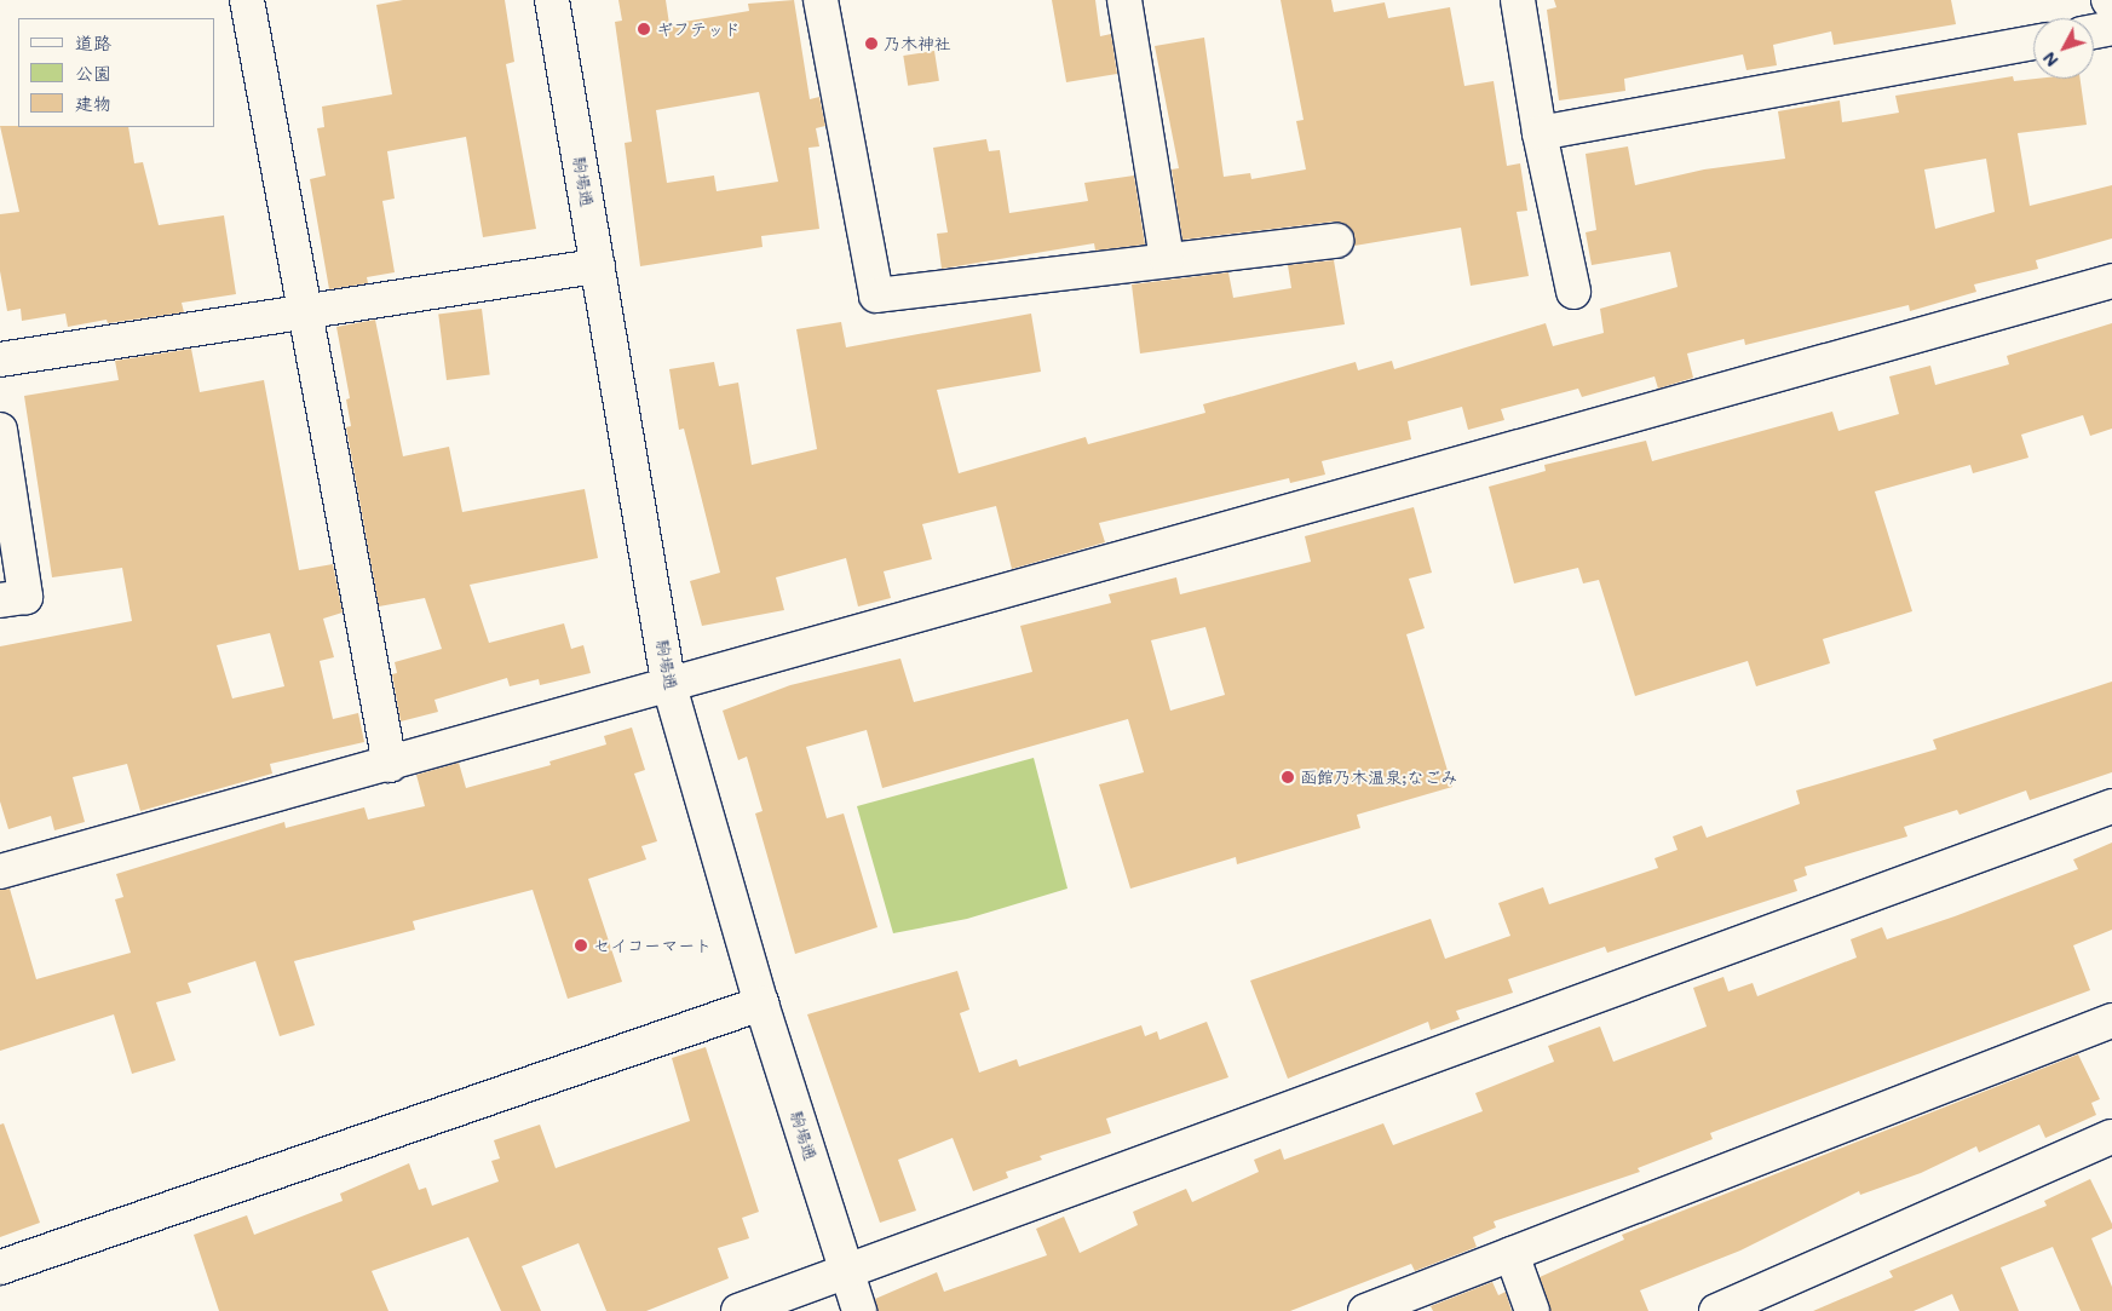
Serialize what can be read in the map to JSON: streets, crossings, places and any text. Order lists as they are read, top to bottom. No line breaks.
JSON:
{"streets":{"street":["駒場通"]},"places":["ギフテッド","乃木神社","函館乃木温泉;なごみ","セイコーマート"],"legend":["道路","公園","建物"],"north":"bottom left"}
